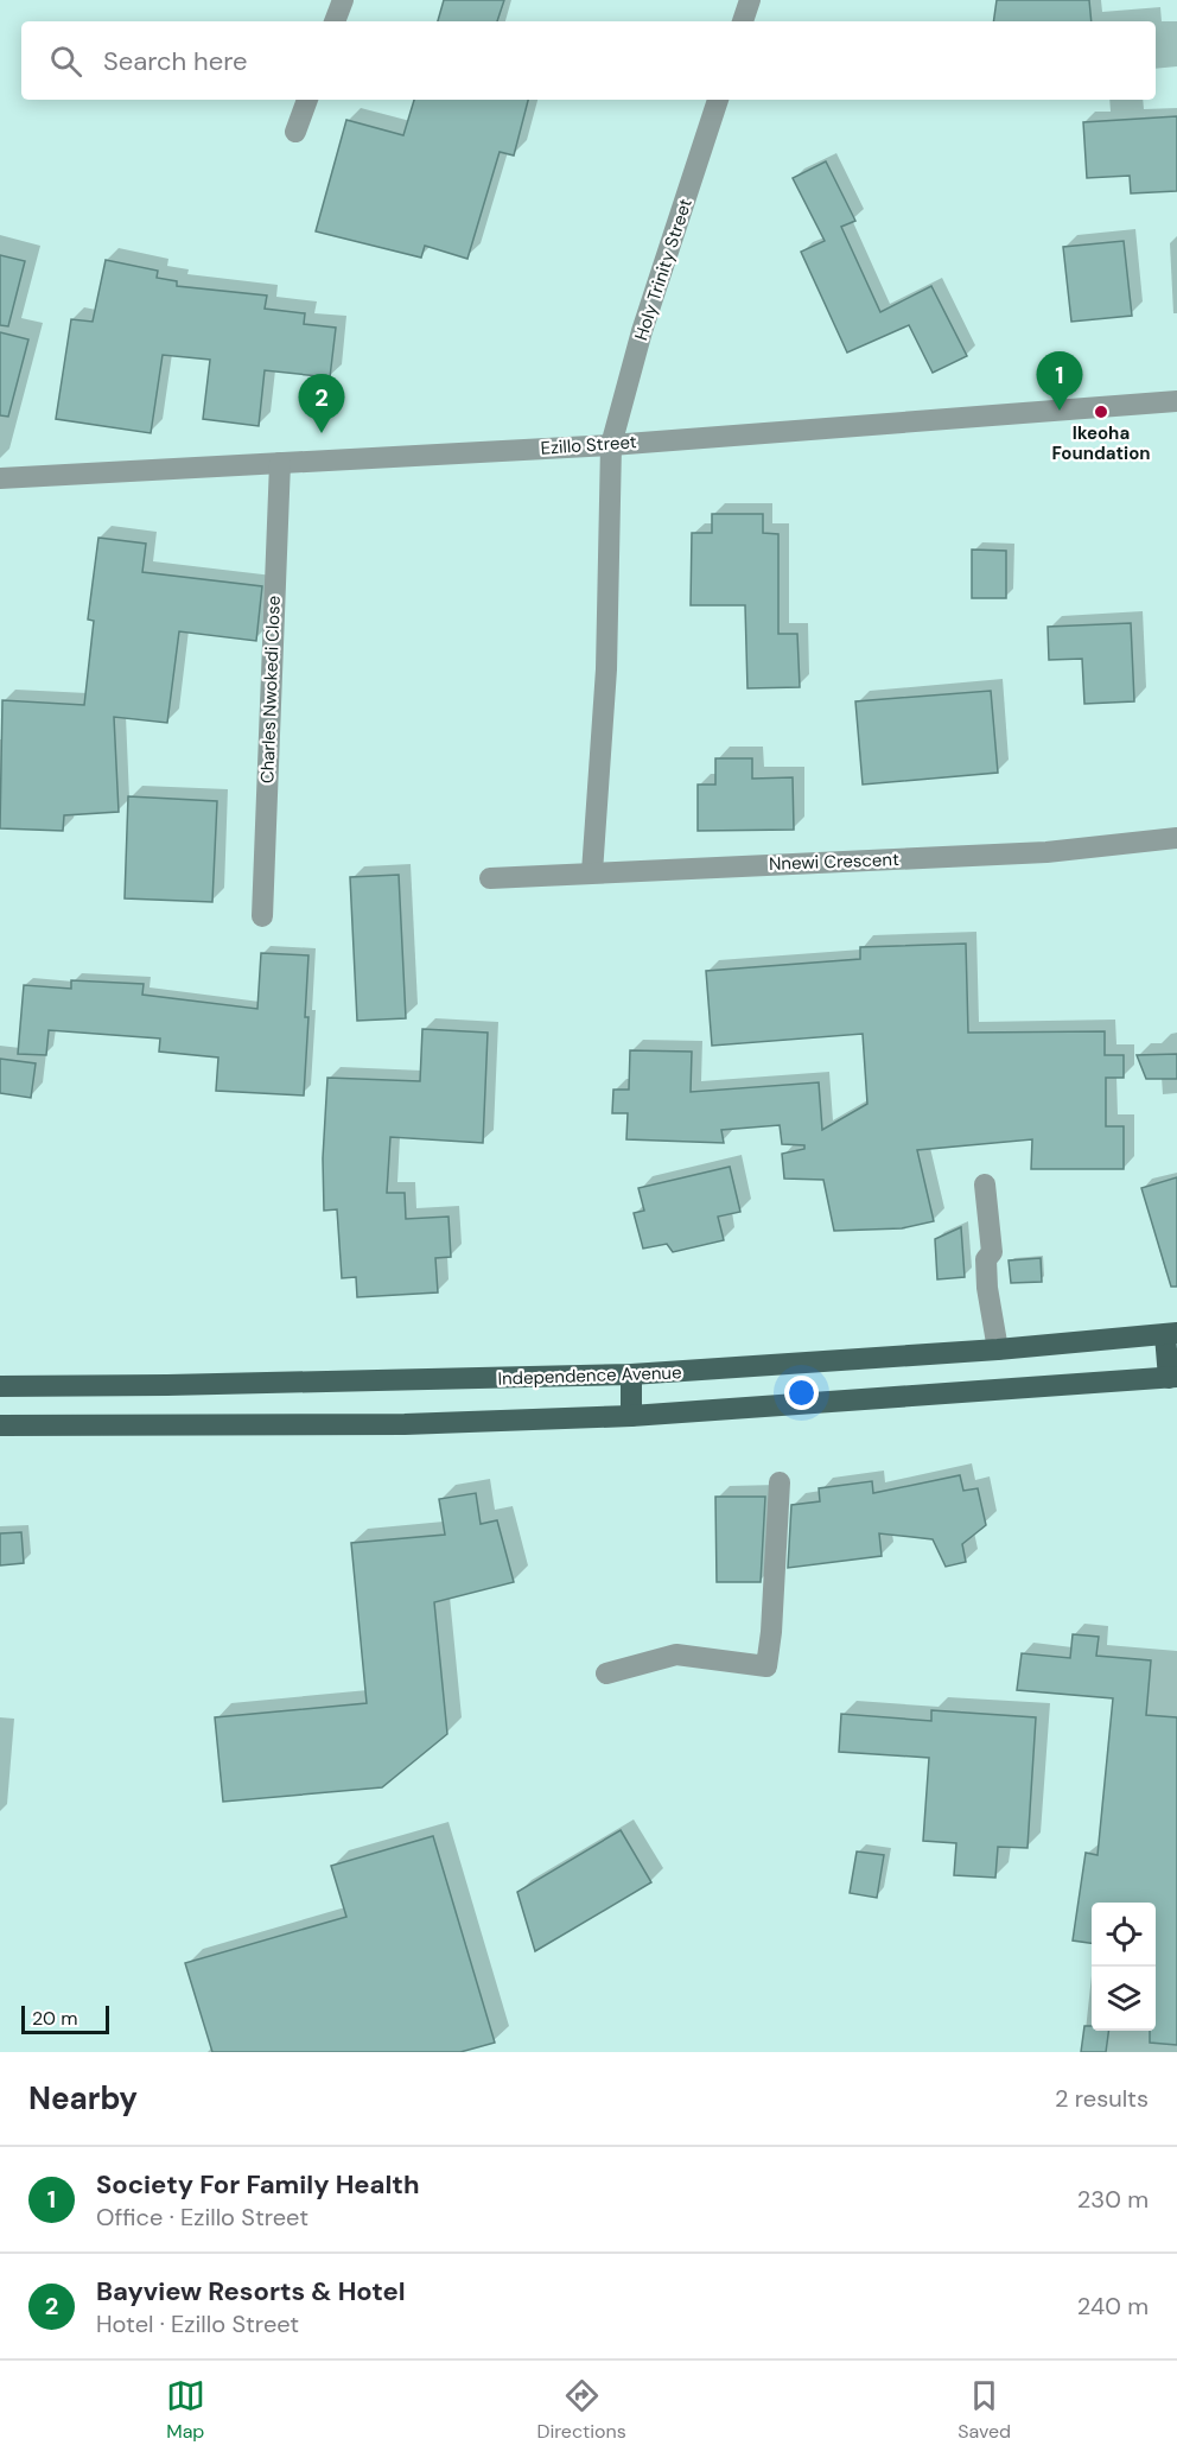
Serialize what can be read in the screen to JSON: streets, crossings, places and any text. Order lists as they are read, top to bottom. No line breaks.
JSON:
{"streets":{"main road":["Independence Avenue"],"street":["Holy Trinity Street","Ezillo Street","Charles Nwokedi Close","Nnewi Crescent"]},"crossings":[["Holy Trinity Street","Ezillo Street"],["Holy Trinity Street","Nnewi Crescent"],["Ezillo Street","Charles Nwokedi Close"]],"places":["Ikeoha Foundation"],"scale_bar":"20 m","page":{"search":"Search here","pins":["1","2"],"scale":"20 m","heading":["Nearby","2 results"],"list":[{"mark":"1","name":"Society For Family Health","note":"Office · Ezillo Street","value":"230 m"},{"mark":"2","name":"Bayview Resorts & Hotel","note":"Hotel · Ezillo Street","value":"240 m"}],"nav":["Map","Directions","Saved"]}}
